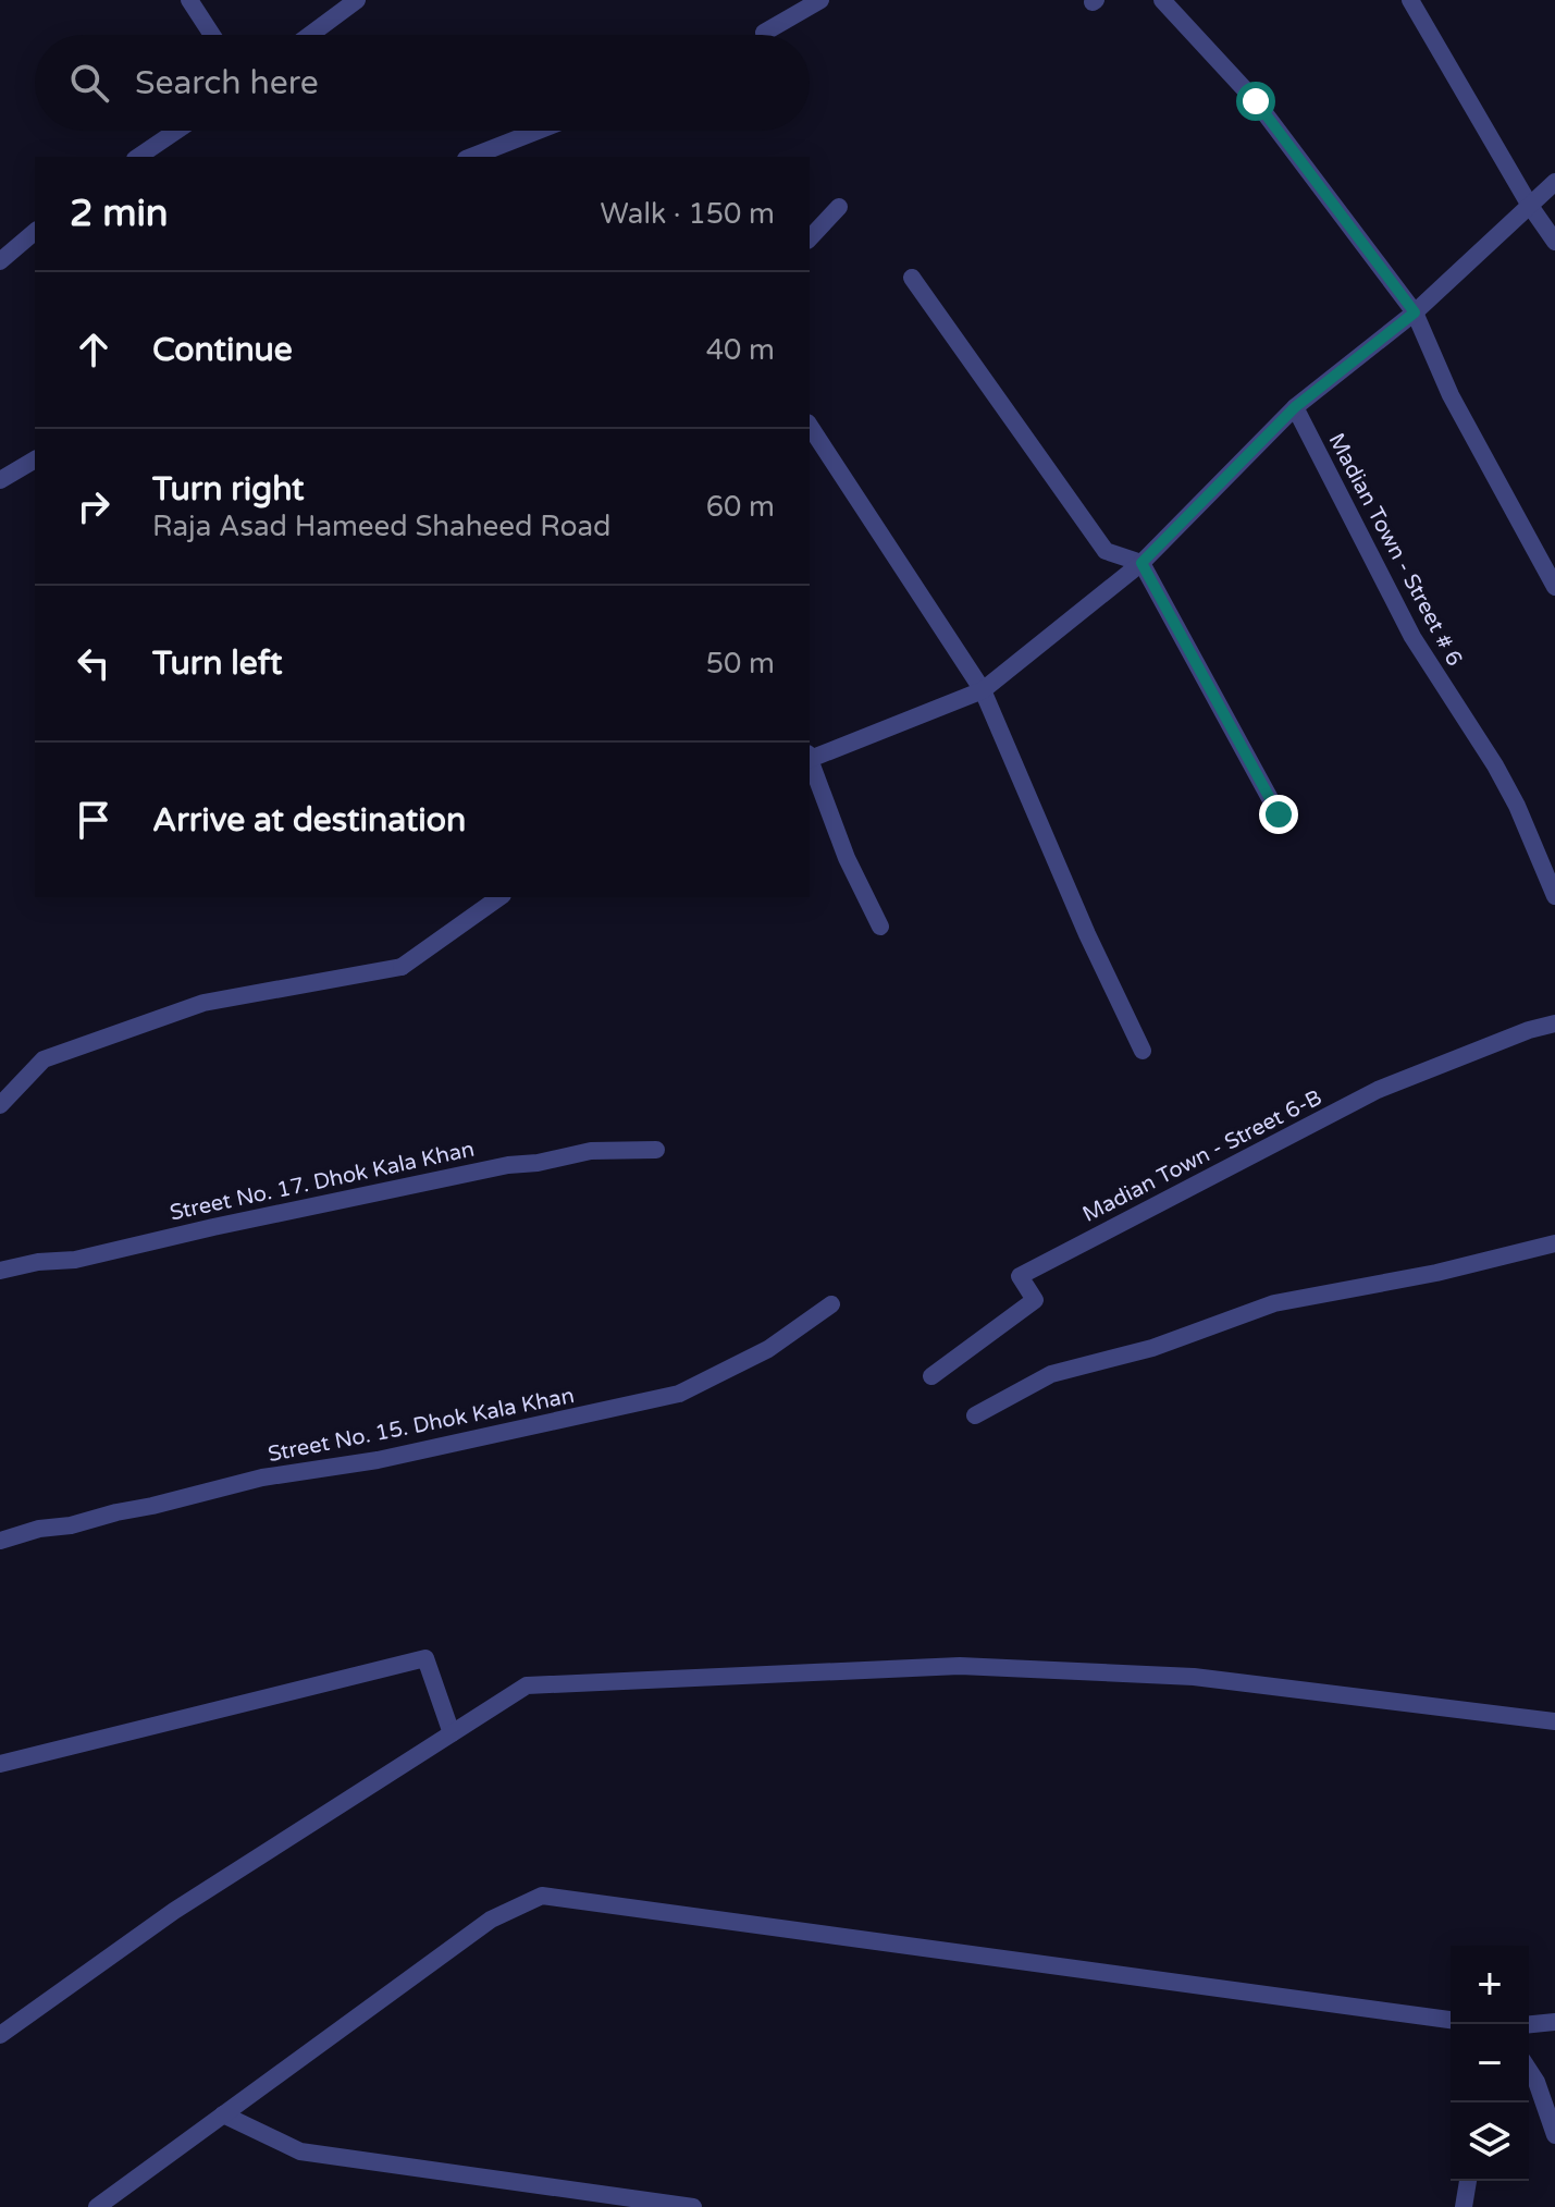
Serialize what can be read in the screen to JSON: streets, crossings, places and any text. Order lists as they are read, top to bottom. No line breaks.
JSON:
{"streets":{"street":["Madian Town - Street # 6","Madian Town - Street 6-B","Street No. 17. Dhok Kala Khan","Street No. 15. Dhok Kala Khan"]},"page":{"search":"Search here","heading":["2 min","Walk · 150 m"],"list":[["Continue","40 m"],["Turn right","Raja Asad Hameed Shaheed Road","60 m"],["Turn left","50 m"],"Arrive at destination"],"map_buttons":["+","−"]}}
